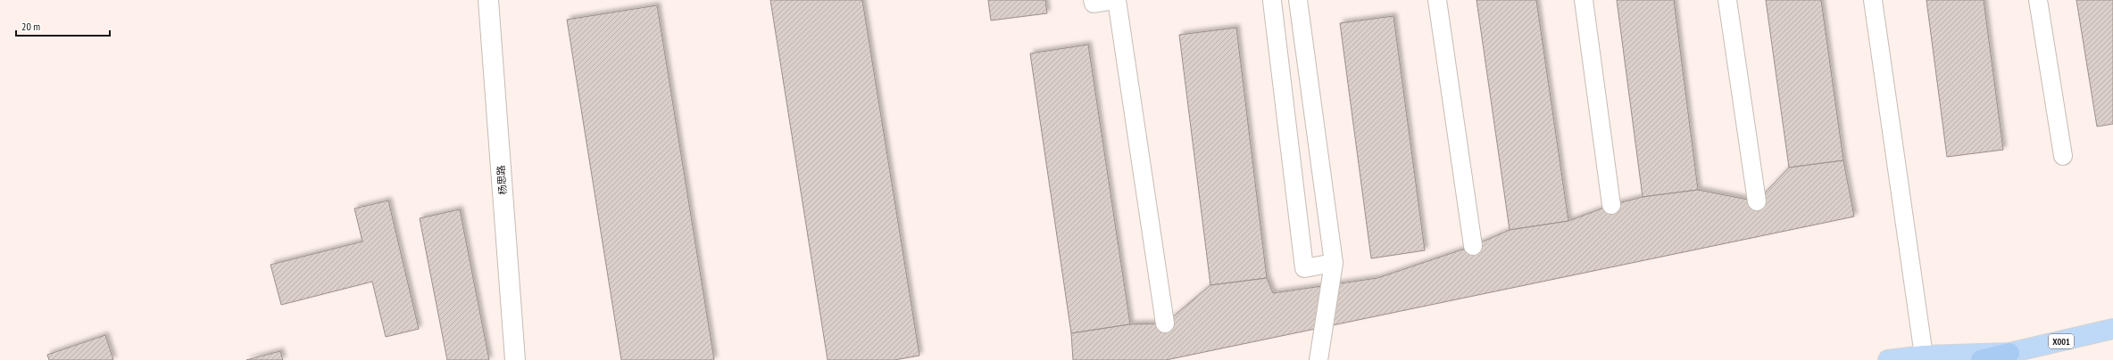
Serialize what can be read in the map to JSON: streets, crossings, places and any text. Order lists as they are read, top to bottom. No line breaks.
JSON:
{"streets":{"highway":["X001"],"street":["杨思路"]},"scale_bar":"20 m"}
